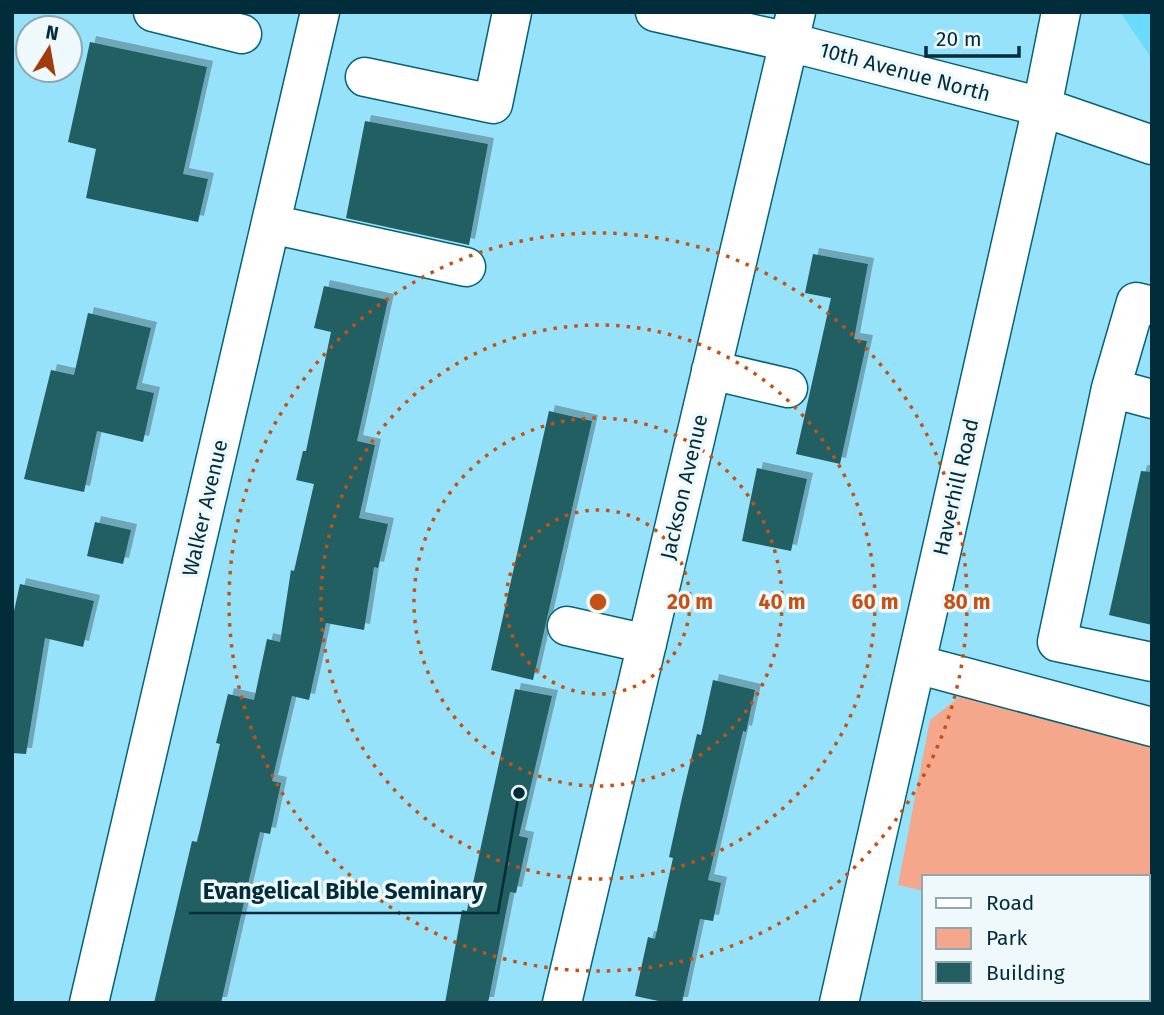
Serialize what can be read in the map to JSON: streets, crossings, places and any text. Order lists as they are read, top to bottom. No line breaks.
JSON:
{"streets":{"street":["10th Avenue North","Jackson Avenue","Haverhill Road","Walker Avenue"]},"crossings":[["10th Avenue North","Jackson Avenue"],["10th Avenue North","Haverhill Road"]],"places":["Evangelical Bible Seminary"],"legend":["Road","Park","Building"],"scale_bar":"20 m","north":"top","rings":["20 m","40 m","60 m","80 m"]}
